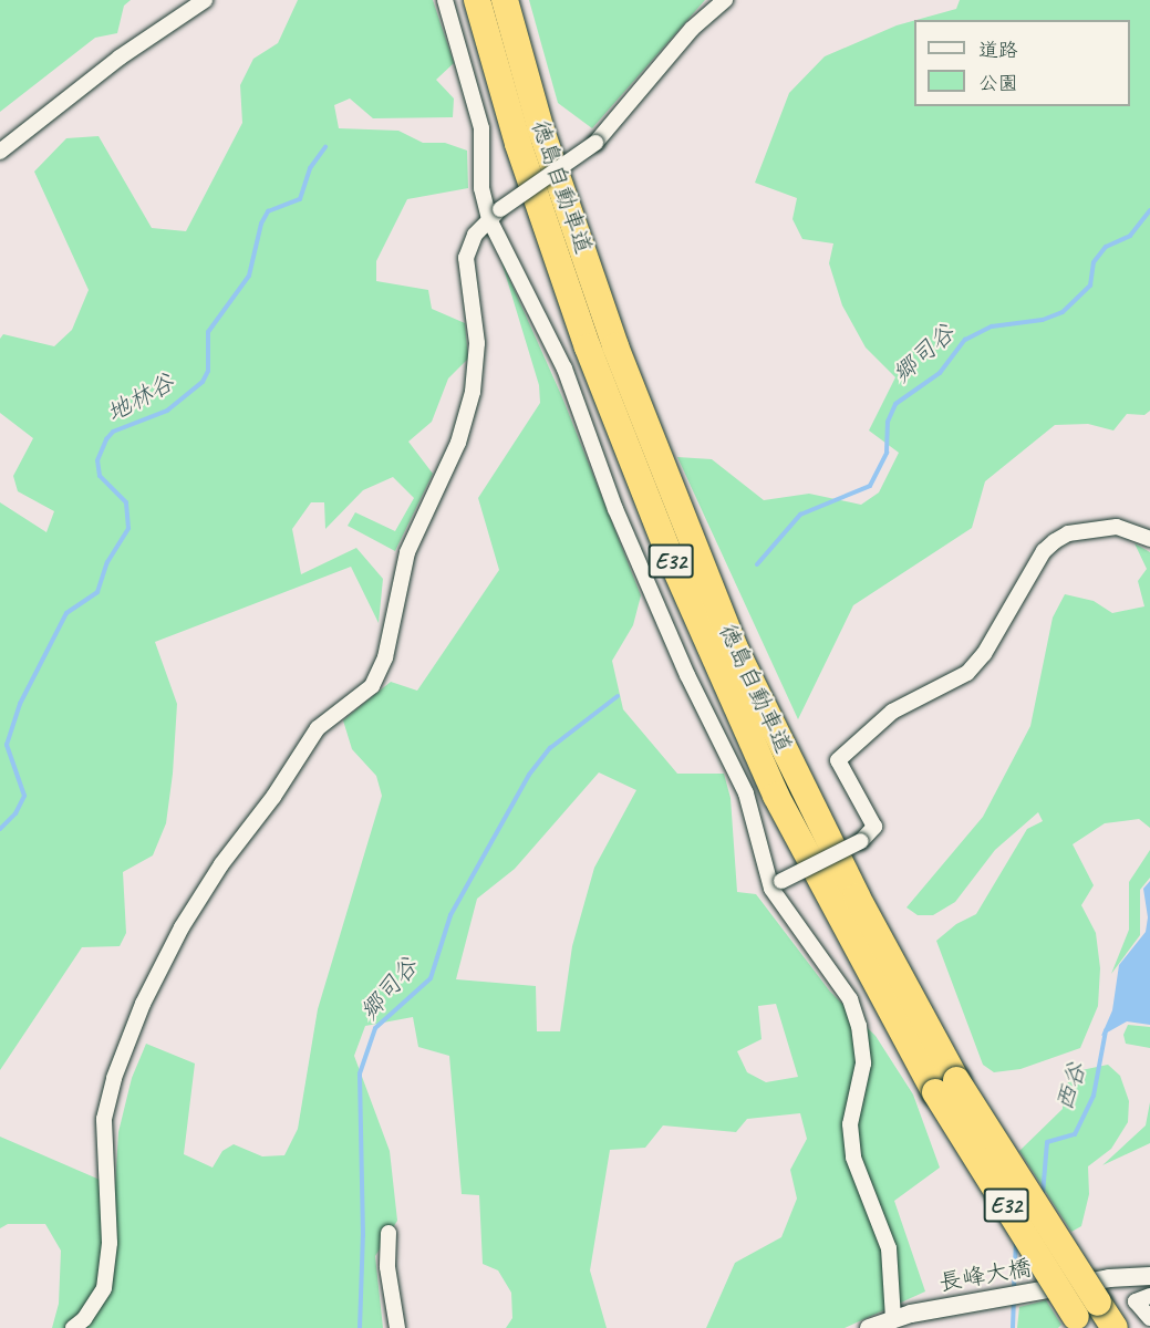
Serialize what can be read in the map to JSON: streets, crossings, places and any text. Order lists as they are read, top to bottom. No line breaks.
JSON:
{"streets":{"highway":["徳島自動車道","E32"],"street":["長峰大橋"]},"water":["郷司谷","地林谷","西谷"],"legend":["道路","公園"]}
